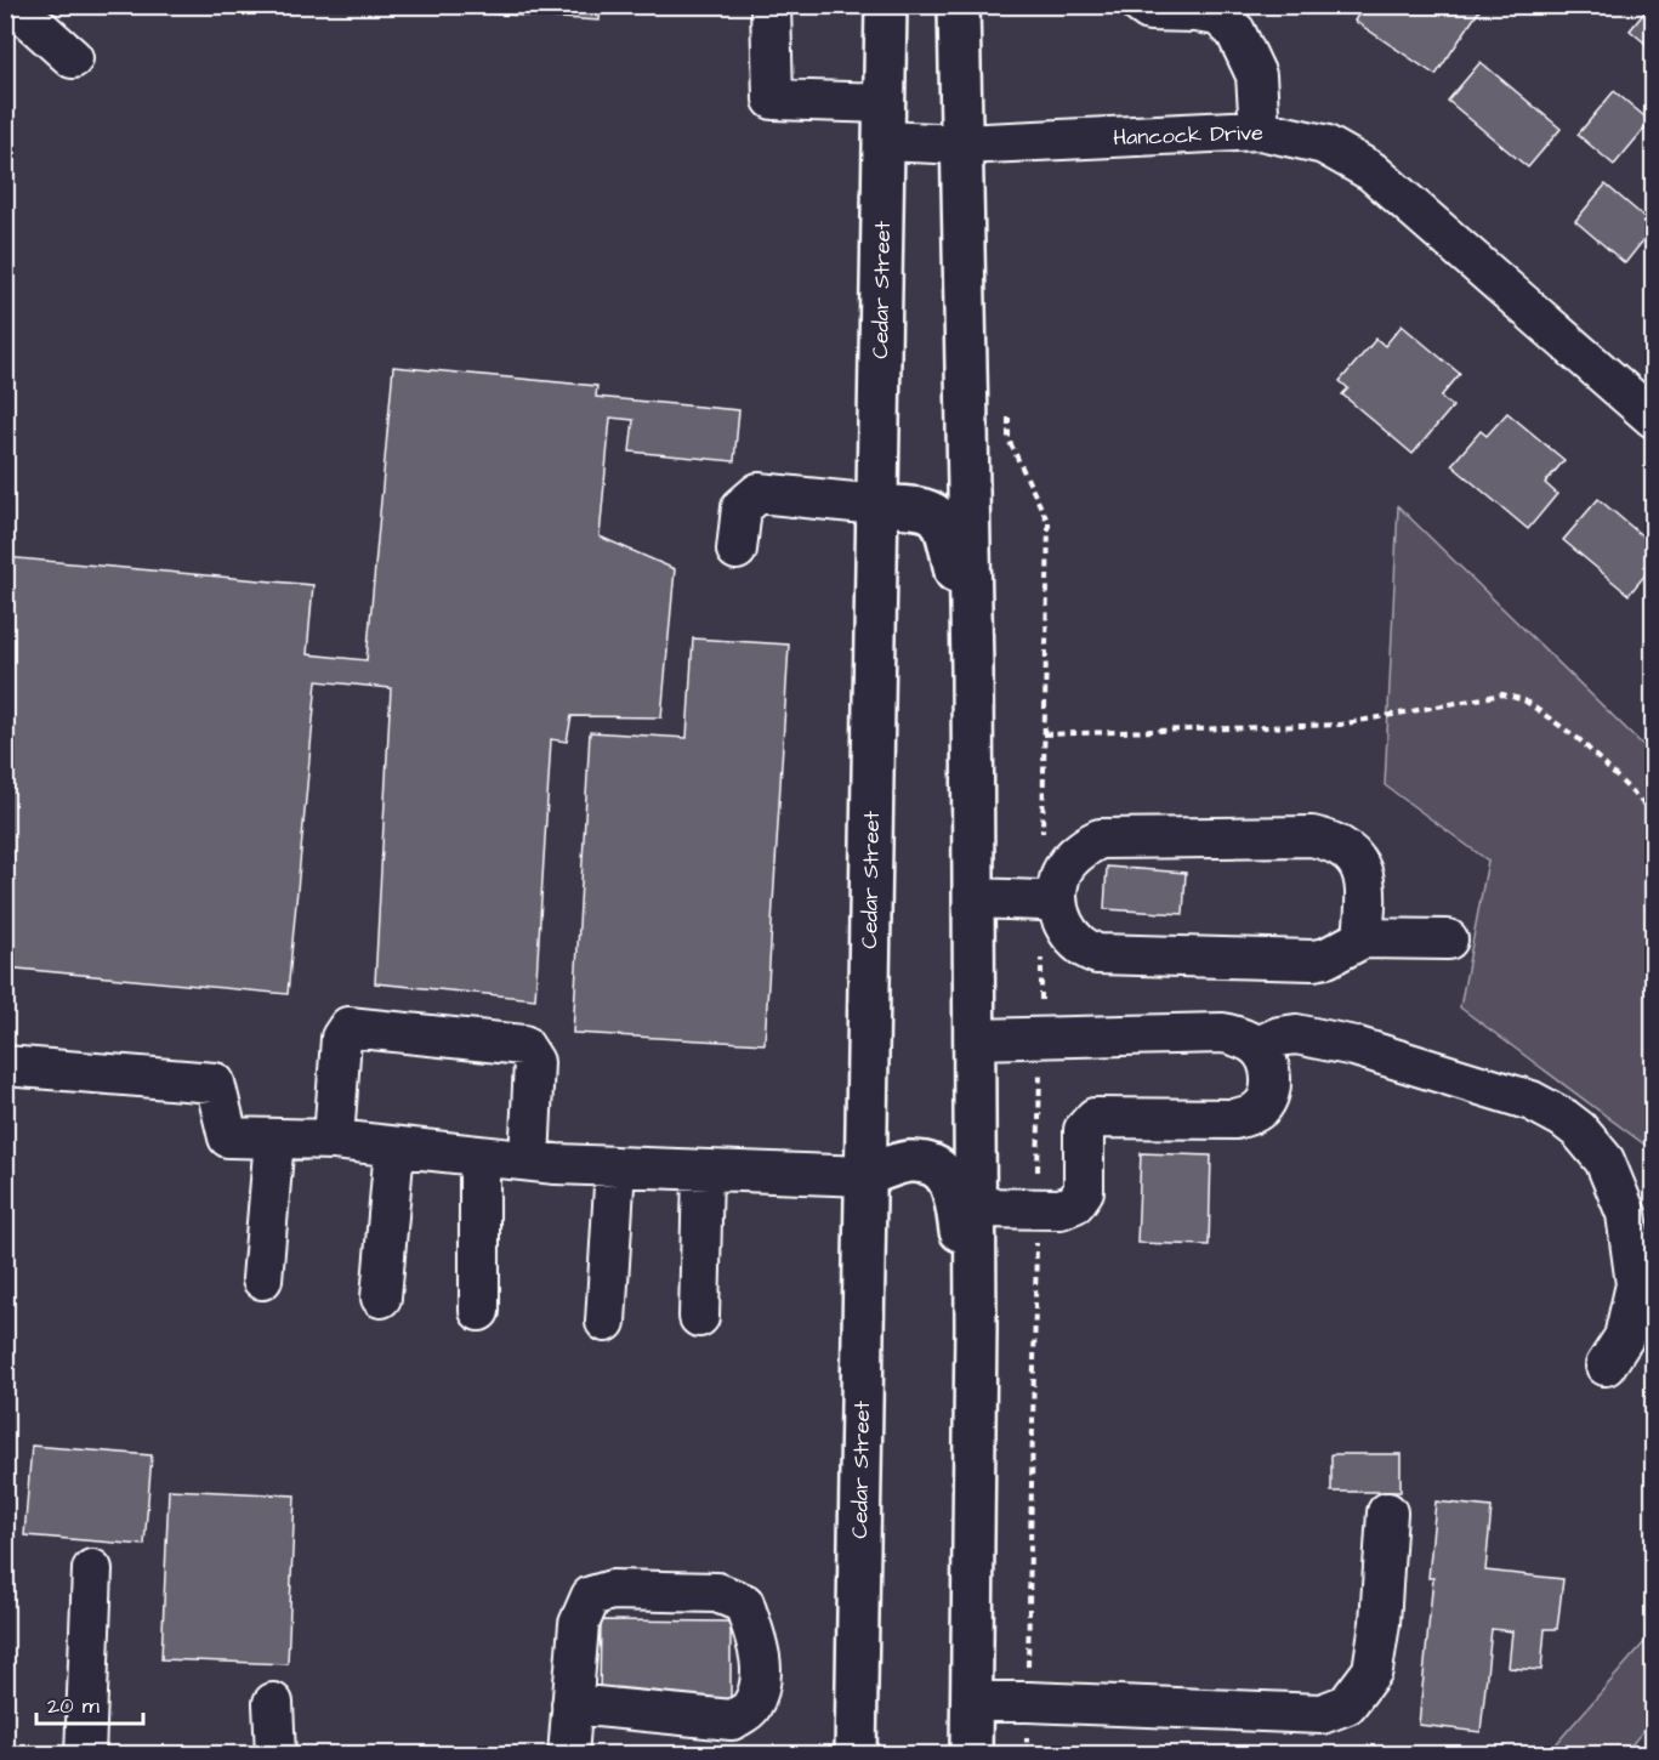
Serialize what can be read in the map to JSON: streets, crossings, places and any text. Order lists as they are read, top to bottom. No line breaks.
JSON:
{"streets":{"main road":["Cedar Street"],"street":["Hancock Drive"]},"crossings":[["Hancock Drive","Cedar Street"]],"scale_bar":"20 m"}
